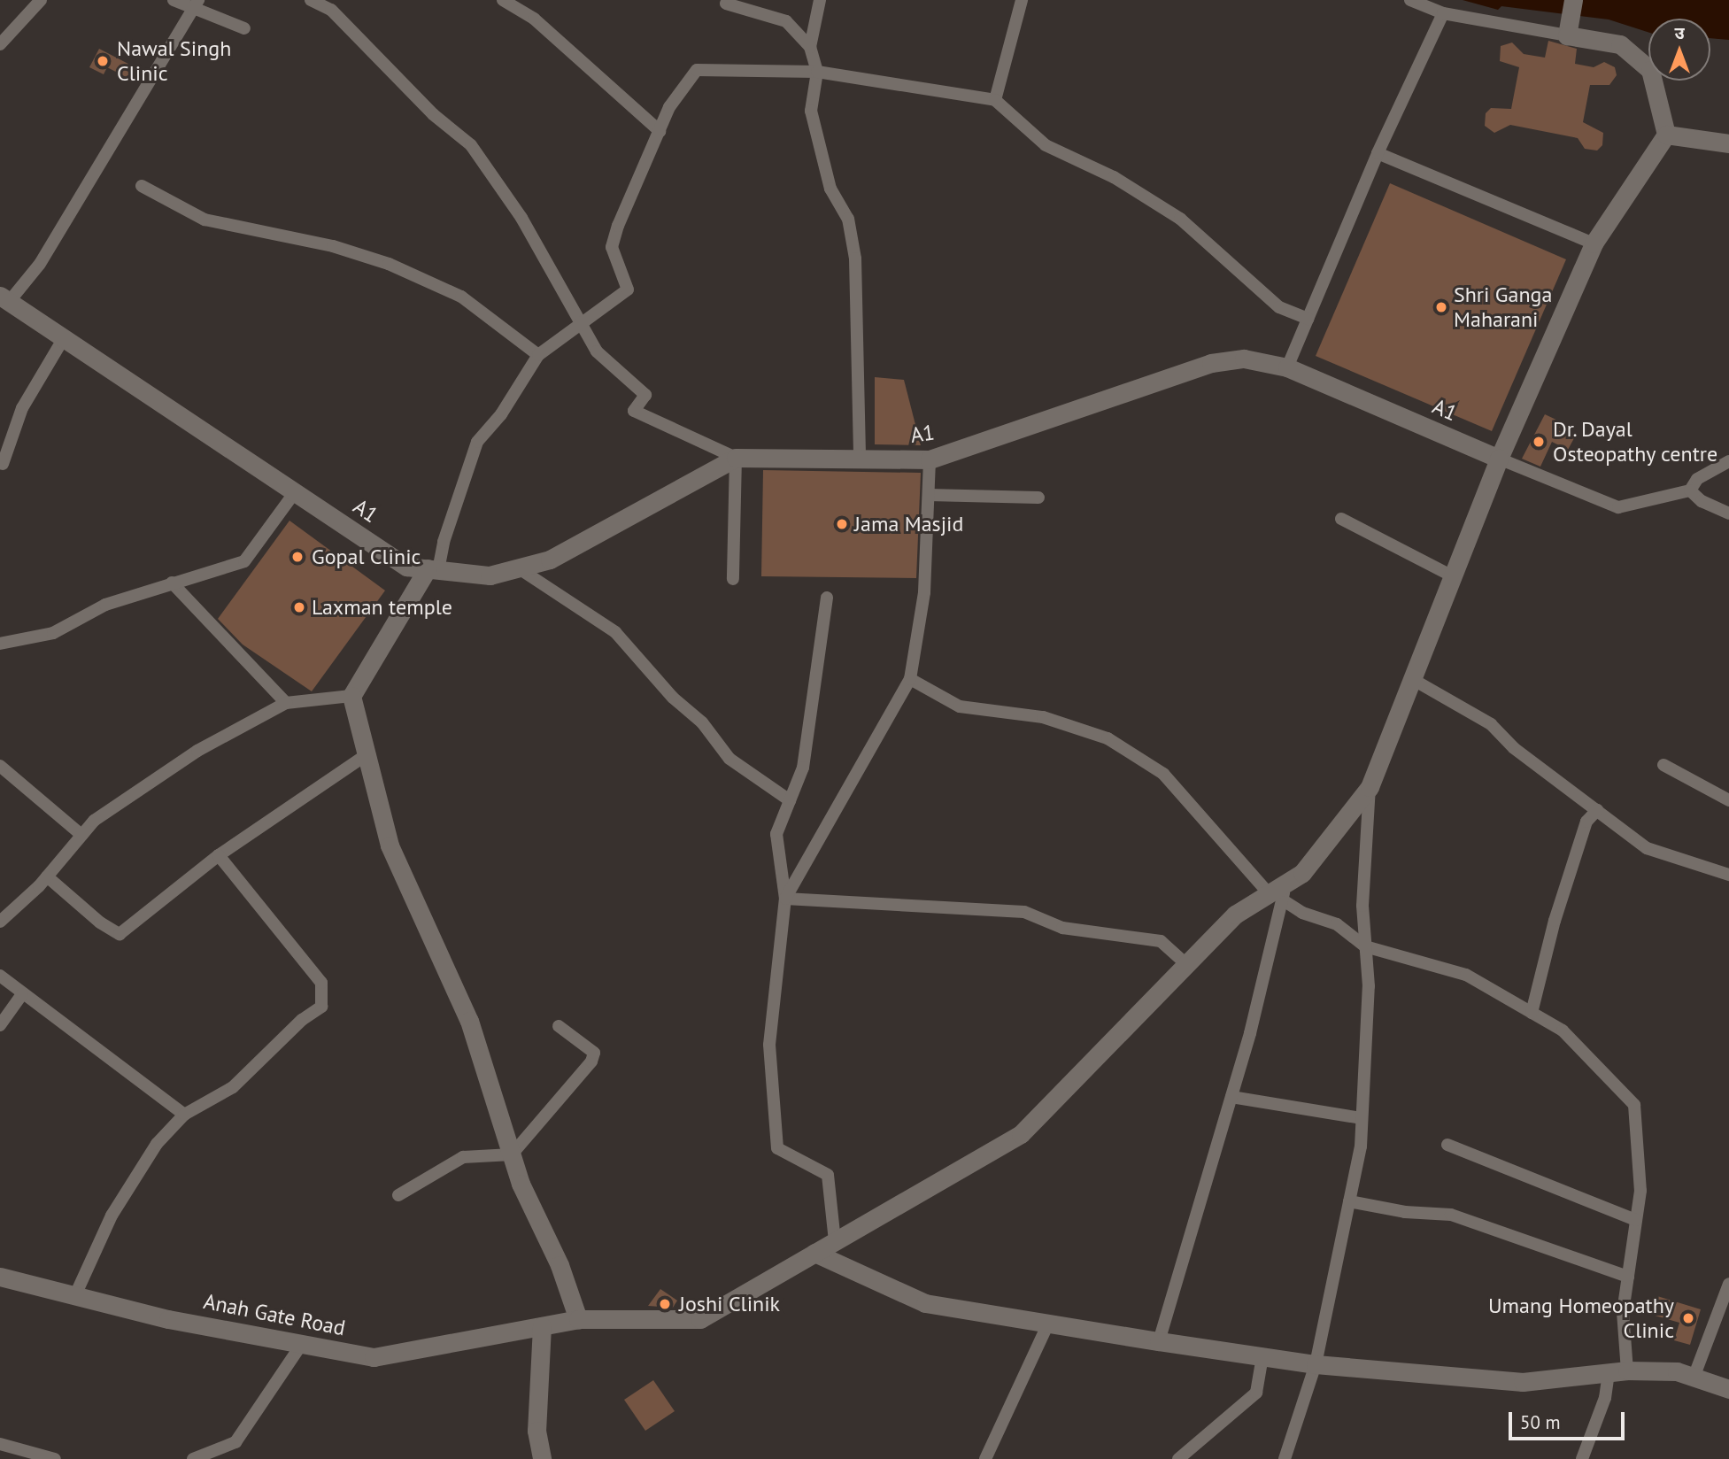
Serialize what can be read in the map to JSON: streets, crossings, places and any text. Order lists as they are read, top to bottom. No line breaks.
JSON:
{"streets":{"street":["A1","Anah Gate Road"]},"crossings":[["A1","Anah Gate Road"]],"places":["Nawal Singh Clinic","Shri Ganga Maharani","Dr. Dayal Osteopathy centre","Jama Masjid","Gopal Clinic","Laxman temple","Joshi Clinik","Umang Homeopathy Clinic"],"scale_bar":"50 m","north":"top"}
